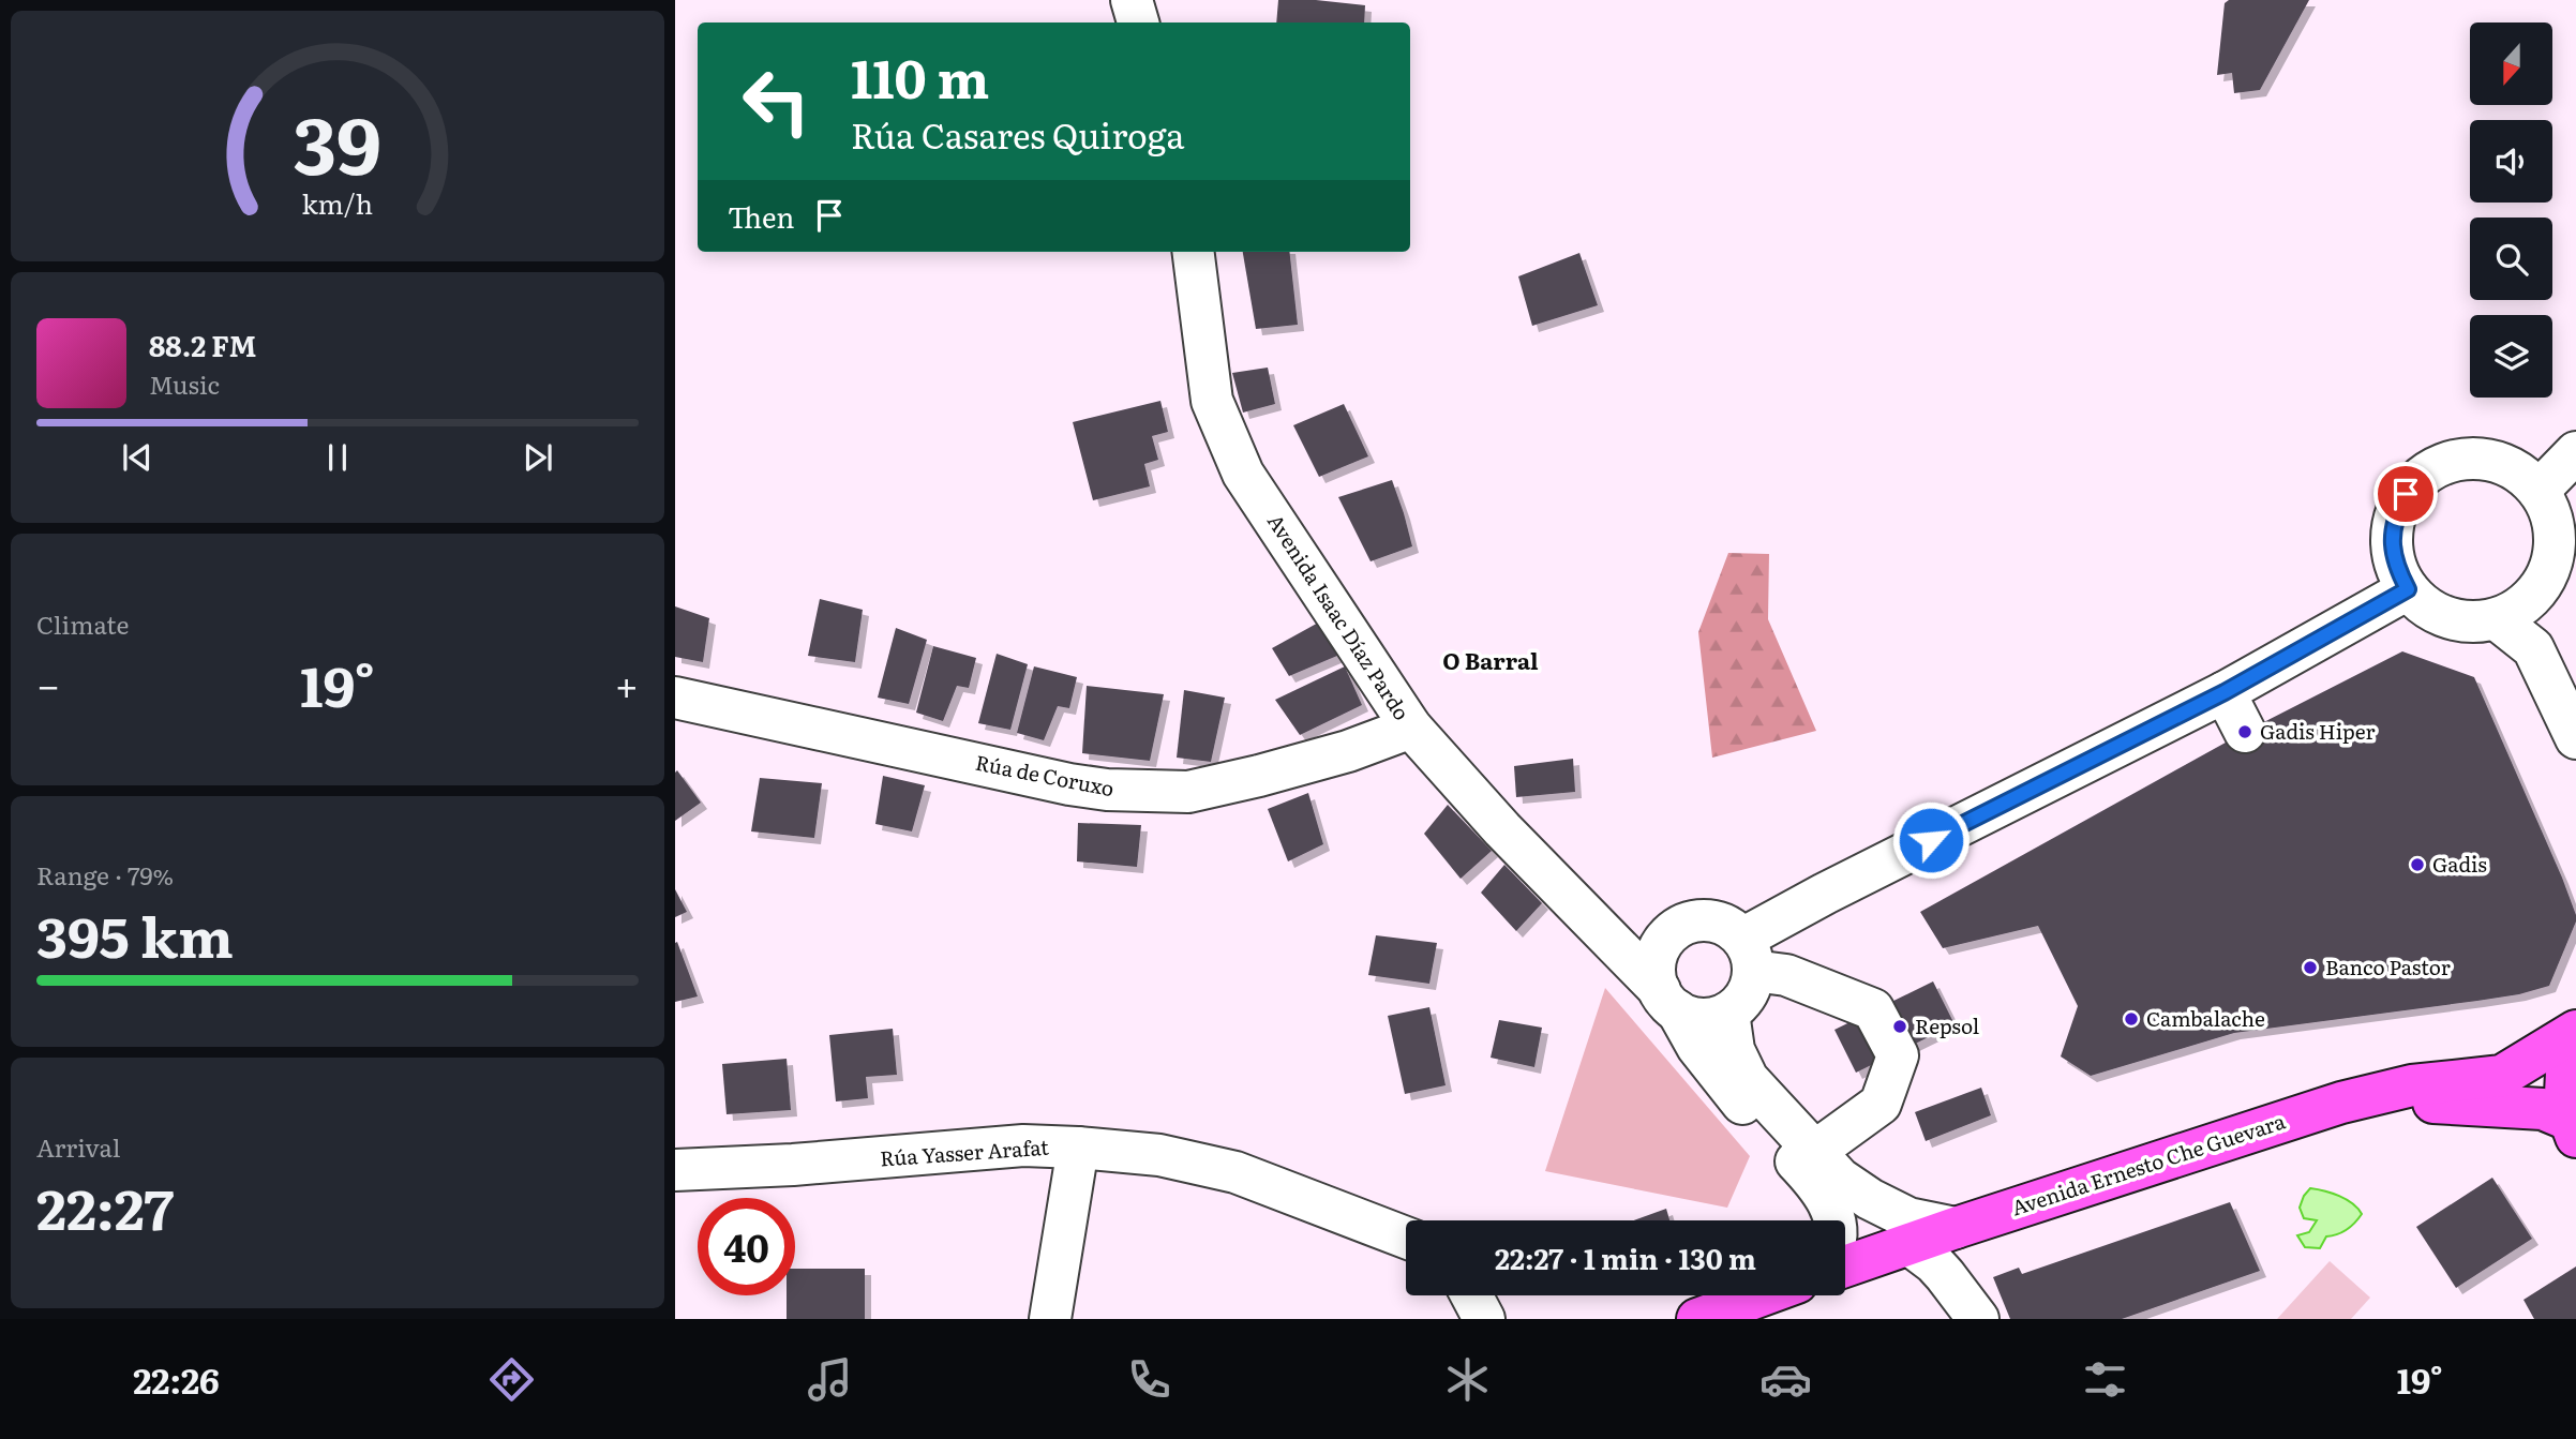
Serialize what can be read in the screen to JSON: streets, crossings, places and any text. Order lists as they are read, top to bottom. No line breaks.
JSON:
{"streets":{"main road":["Avenida Ernesto Che Guevara"],"street":["Avenida Isaac Díaz Pardo","Rúa de Coruxo","Rúa Yasser Arafat"]},"crossings":[["Avenida Isaac Díaz Pardo","Rúa de Coruxo"]],"districts":["O Barral"],"places":["Gadis Hiper","Gadis","Banco Pastor","Cambalache","Repsol"],"north":"bottom","page":{"turn":["110 m","Rúa Casares Quiroga"],"then":"Then","song":["88.2 FM","Music"],"tile":["Climate",["Range · 79%","395 km"],["Arrival","22:27"]],"heat":["−","19°","+"],"limit":"40","trip":"22:27 · 1 min · 130 m","tabs":["22:26","19°"],"gauge":["39","km/h"]}}
